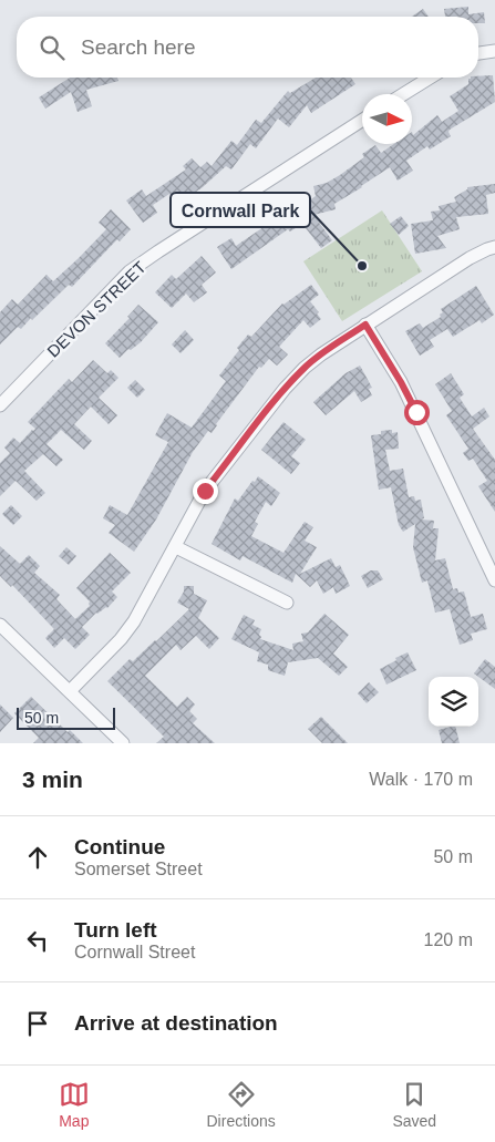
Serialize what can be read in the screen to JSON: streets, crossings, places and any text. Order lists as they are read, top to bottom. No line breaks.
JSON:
{"streets":{"street":["DEVON STREET"]},"places":["Cornwall Park"],"scale_bar":"50 m","north":"right","page":{"search":"Search here","scale":"50 m","heading":["3 min","Walk · 170 m"],"list":[["Continue","Somerset Street","50 m"],["Turn left","Cornwall Street","120 m"],"Arrive at destination"],"nav":["Map","Directions","Saved"]}}
